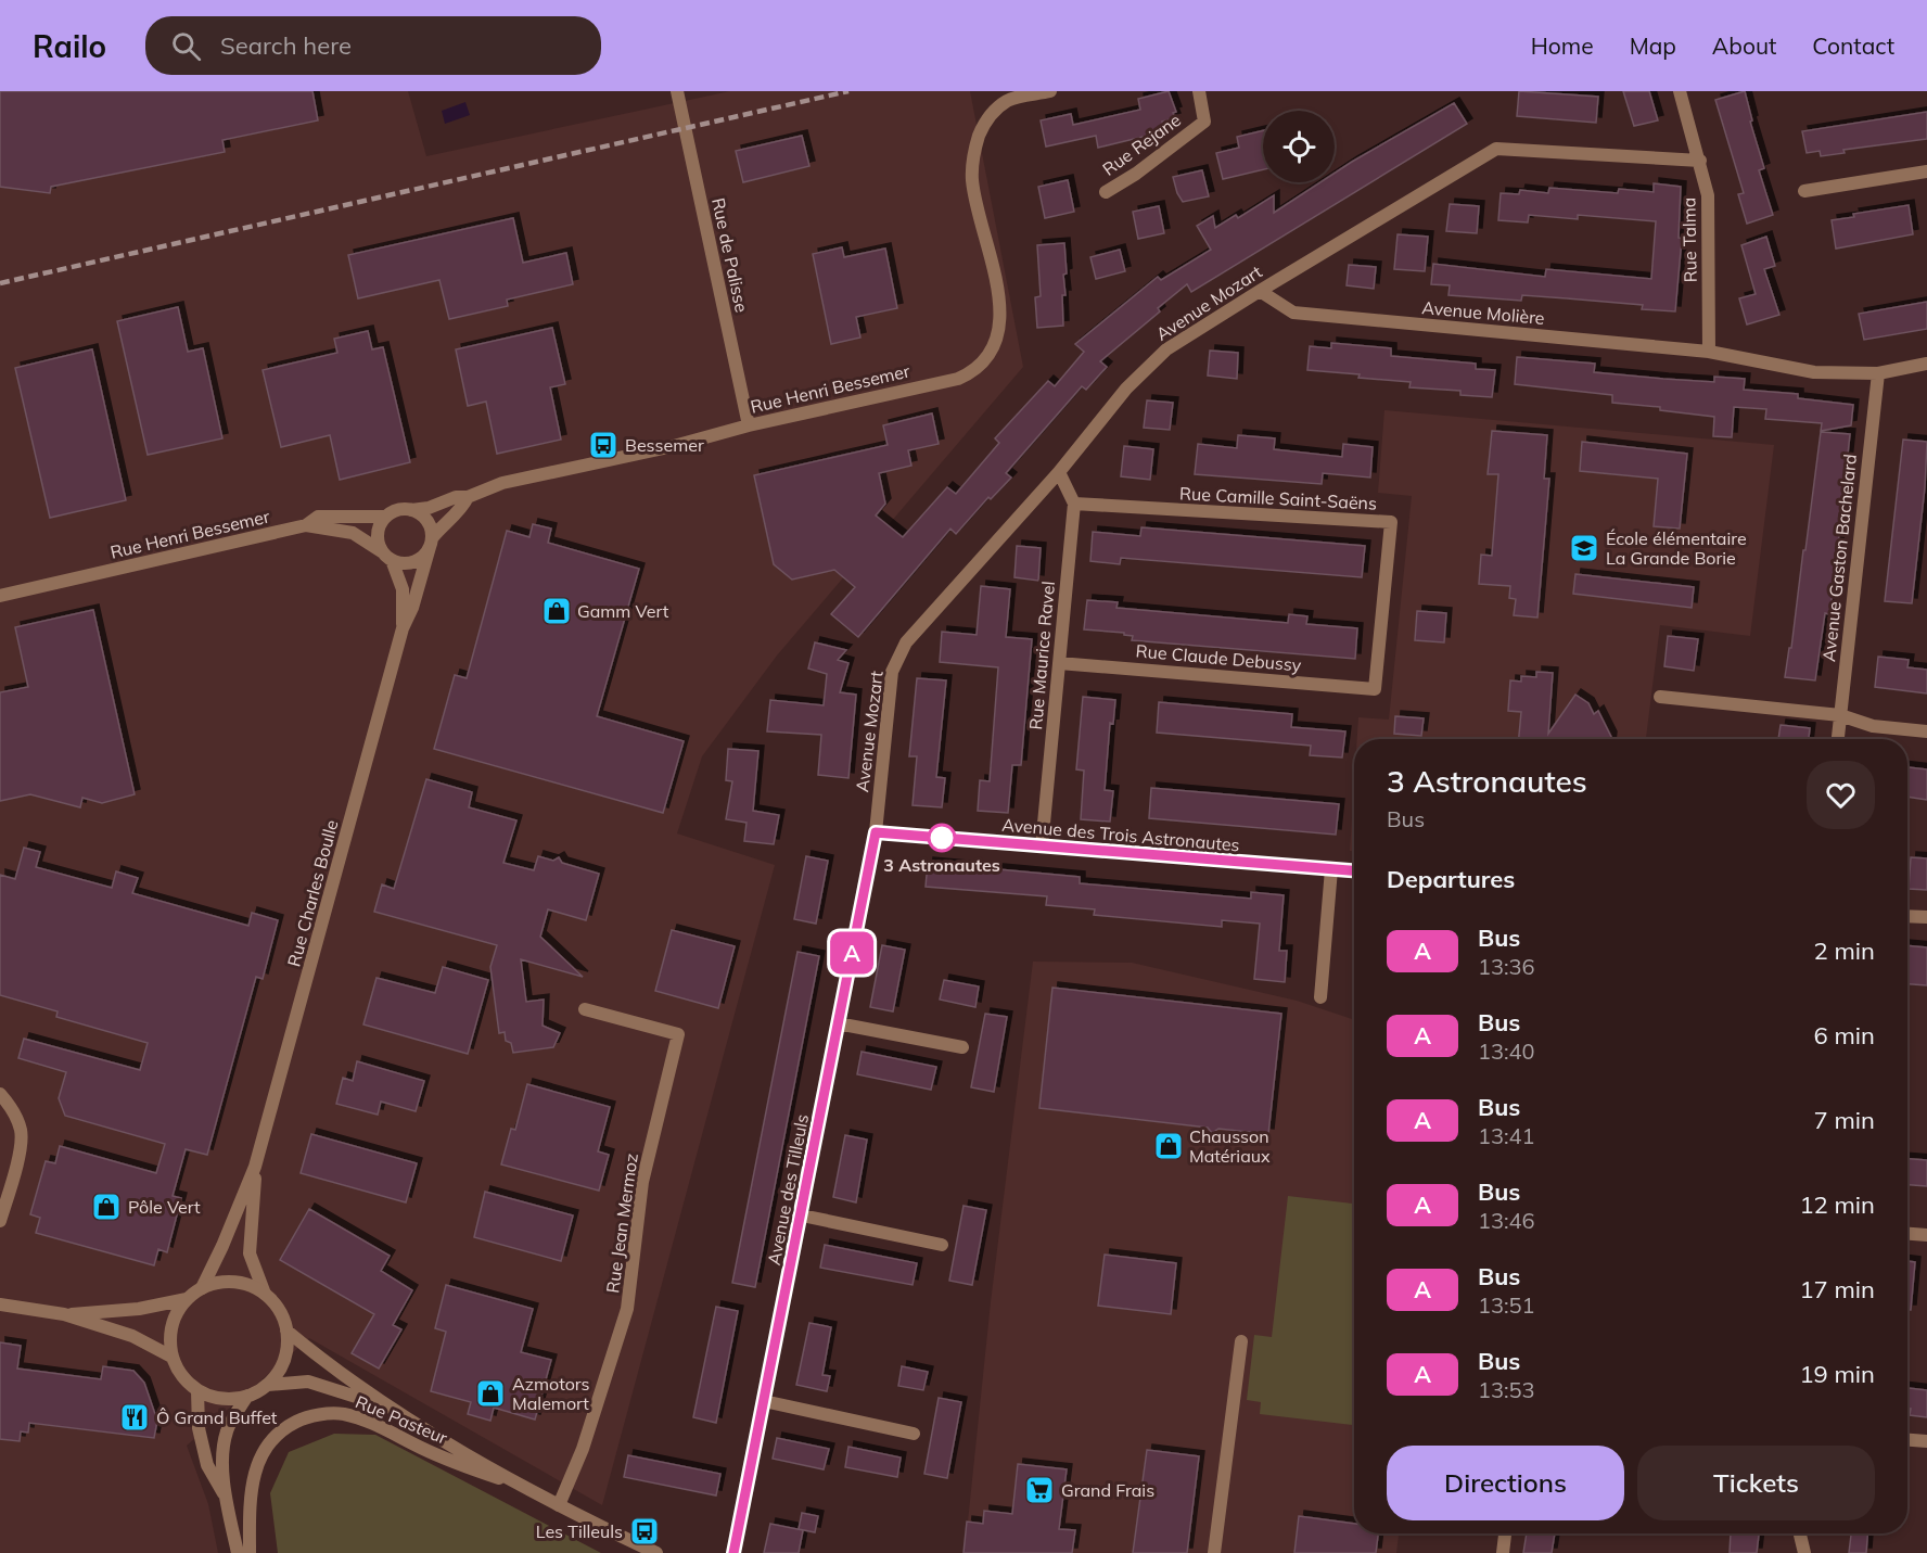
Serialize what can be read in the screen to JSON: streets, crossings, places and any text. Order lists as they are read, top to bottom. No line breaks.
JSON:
{"streets":{"street":["Rue Rejane","Rue Talma","Rue de Palisse","Avenue Mozart","Avenue Molière","Rue Henri Bessemer","Rue Camille Saint-Saëns","Avenue Gaston Bachelard","Rue Maurice Ravel","Rue Claude Debussy","Avenue des Trois Astronautes","Rue Charles Boulle","Avenue des Tilleuls","Rue Jean Mermoz","Rue Pasteur"]},"crossings":[["Rue Talma","Avenue Mozart"],["Rue Talma","Avenue Molière"],["Rue de Palisse","Rue Henri Bessemer"],["Avenue Mozart","Avenue Molière"],["Avenue Mozart","Avenue des Trois Astronautes"],["Avenue Mozart","Avenue des Tilleuls"],["Avenue Molière","Avenue Gaston Bachelard"],["Rue Henri Bessemer","Rue Charles Boulle"],["Rue Camille Saint-Saëns","Rue Maurice Ravel"],["Rue Camille Saint-Saëns","Rue Claude Debussy"],["Rue Maurice Ravel","Rue Claude Debussy"],["Rue Maurice Ravel","Avenue des Trois Astronautes"],["Avenue des Trois Astronautes","Avenue des Tilleuls"]],"places":{"bus stop":["Bessemer","Les Tilleuls"],"school or university":["École élémentaire La Grande Borie"],"shop":["Gamm Vert","Chausson Matériaux","Pôle Vert","Azmotors Malemort"],"other":["3 Astronautes"],"restaurant":["Ô Grand Buffet"],"supermarket":["Grand Frais"]},"lines":["bus line A"],"page":{"header":"Railo","search":"Search here","nav":["Home","Map","About","Contact"],"on_map":"A","heading":[["3 Astronautes","Bus"],"Departures"],"list":[{"mark":"A","name":"Bus","note":"13:36","value":"2 min"},{"mark":"A","name":"Bus","note":"13:40","value":"6 min"},{"mark":"A","name":"Bus","note":"13:41","value":"7 min"},{"mark":"A","name":"Bus","note":"13:46","value":"12 min"},{"mark":"A","name":"Bus","note":"13:51","value":"17 min"},{"mark":"A","name":"Bus","note":"13:53","value":"19 min"}],"buttons":["Directions","Tickets"]}}
